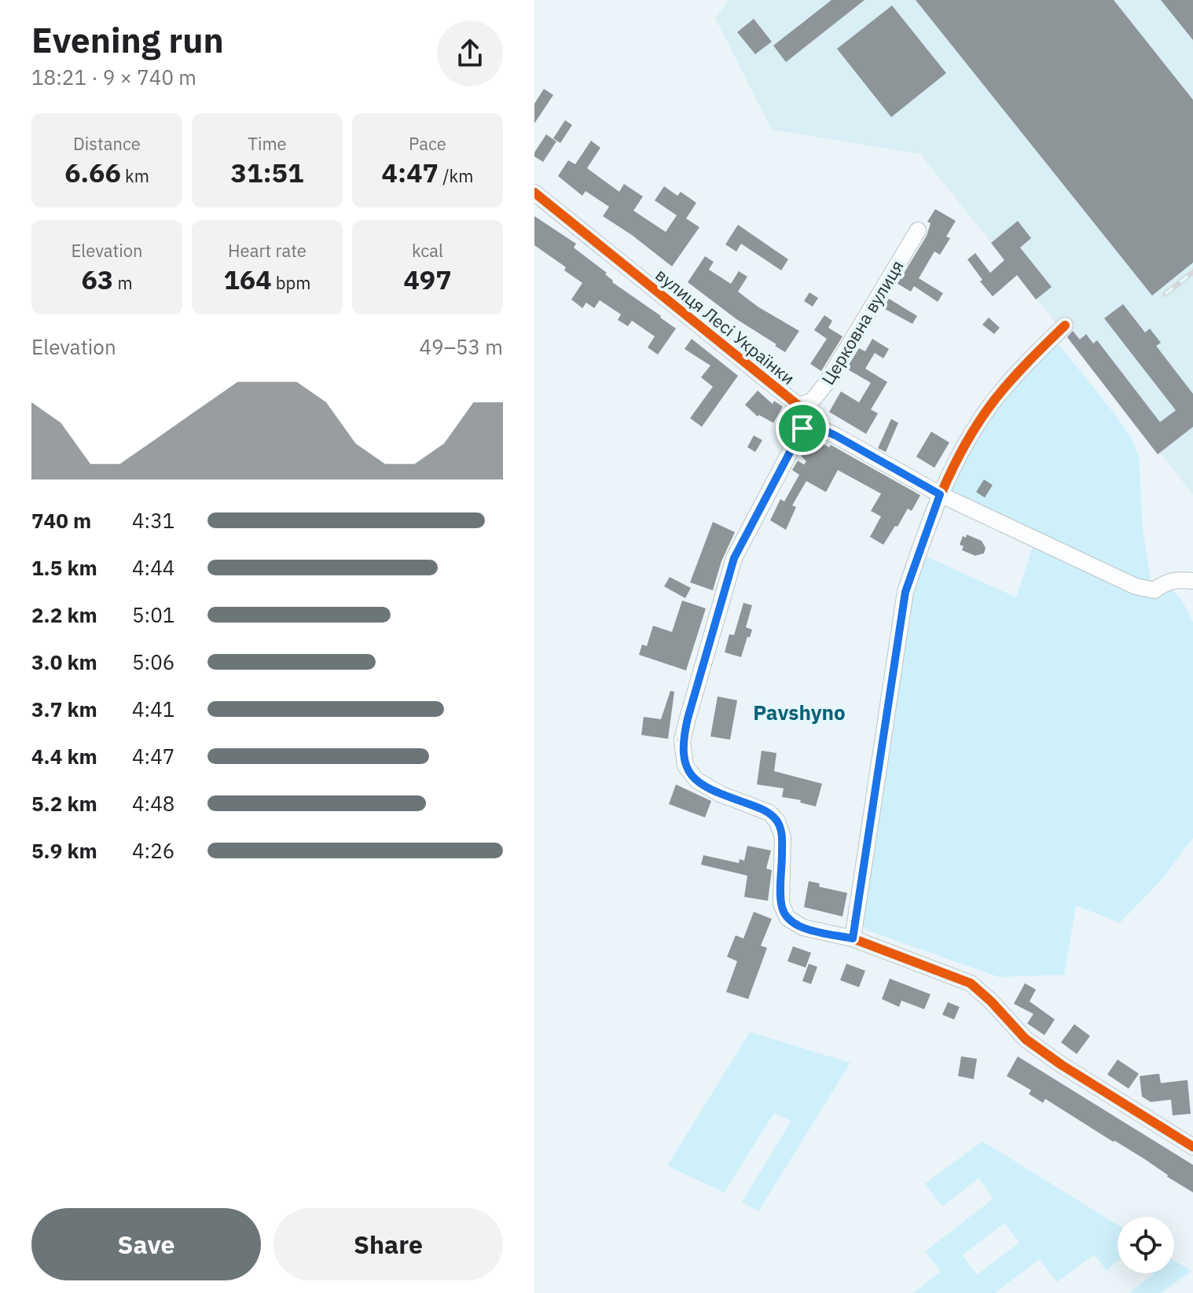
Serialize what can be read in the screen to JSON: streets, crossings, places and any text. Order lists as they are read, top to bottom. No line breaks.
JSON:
{"streets":{"street":["Церковна вулиця","вулиця Лесі Українки"]},"crossings":[["Церковна вулиця","вулиця Лесі Українки"]],"districts":["Pavshyno"],"page":{"heading":["Evening run","18:21 · 9 × 740 m"],"stats":[["Distance","6.66 km"],["Time","31:51"],["Pace","4:47 /km"],["Elevation","63 m"],["Heart rate","164 bpm"],["kcal","497"]],"chart":["Elevation","49–53 m"],"list":[{"name":"740 m","note":"4:31"},{"name":"1.5 km","note":"4:44"},{"name":"2.2 km","note":"5:01"},{"name":"3.0 km","note":"5:06"},{"name":"3.7 km","note":"4:41"},{"name":"4.4 km","note":"4:47"},{"name":"5.2 km","note":"4:48"},{"name":"5.9 km","note":"4:26"}],"buttons":["Save","Share"]}}
